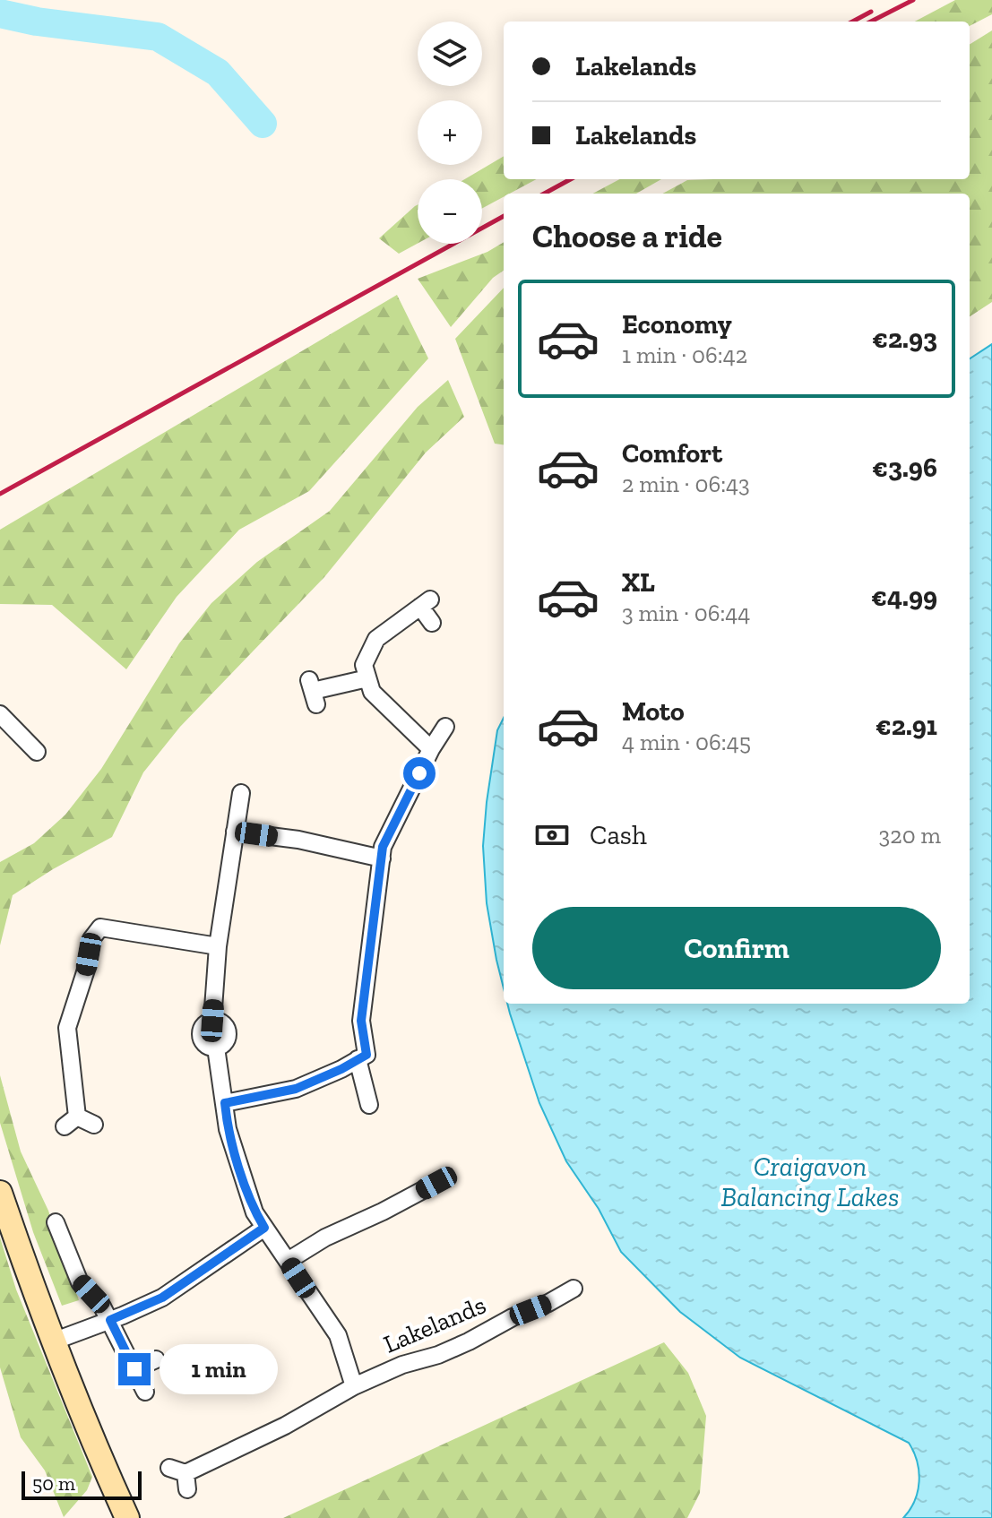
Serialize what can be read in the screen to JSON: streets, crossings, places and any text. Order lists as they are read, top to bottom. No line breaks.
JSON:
{"streets":{"street":["Lakelands"]},"water":["Craigavon Balancing Lakes"],"scale_bar":"50 m","page":{"map_buttons":["+","−"],"banner":["Lakelands","Lakelands"],"heading":"Choose a ride","list":[{"name":"Economy","note":"1 min · 06:42","value":"€2.93"},{"name":"Comfort","note":"2 min · 06:43","value":"€3.96"},{"name":"XL","note":"3 min · 06:44","value":"€4.99"},{"name":"Moto","note":"4 min · 06:45","value":"€2.91"}],"pay":["Cash","320 m"],"buttons":"Confirm","bubble":"1 min","scale":"50 m"}}
